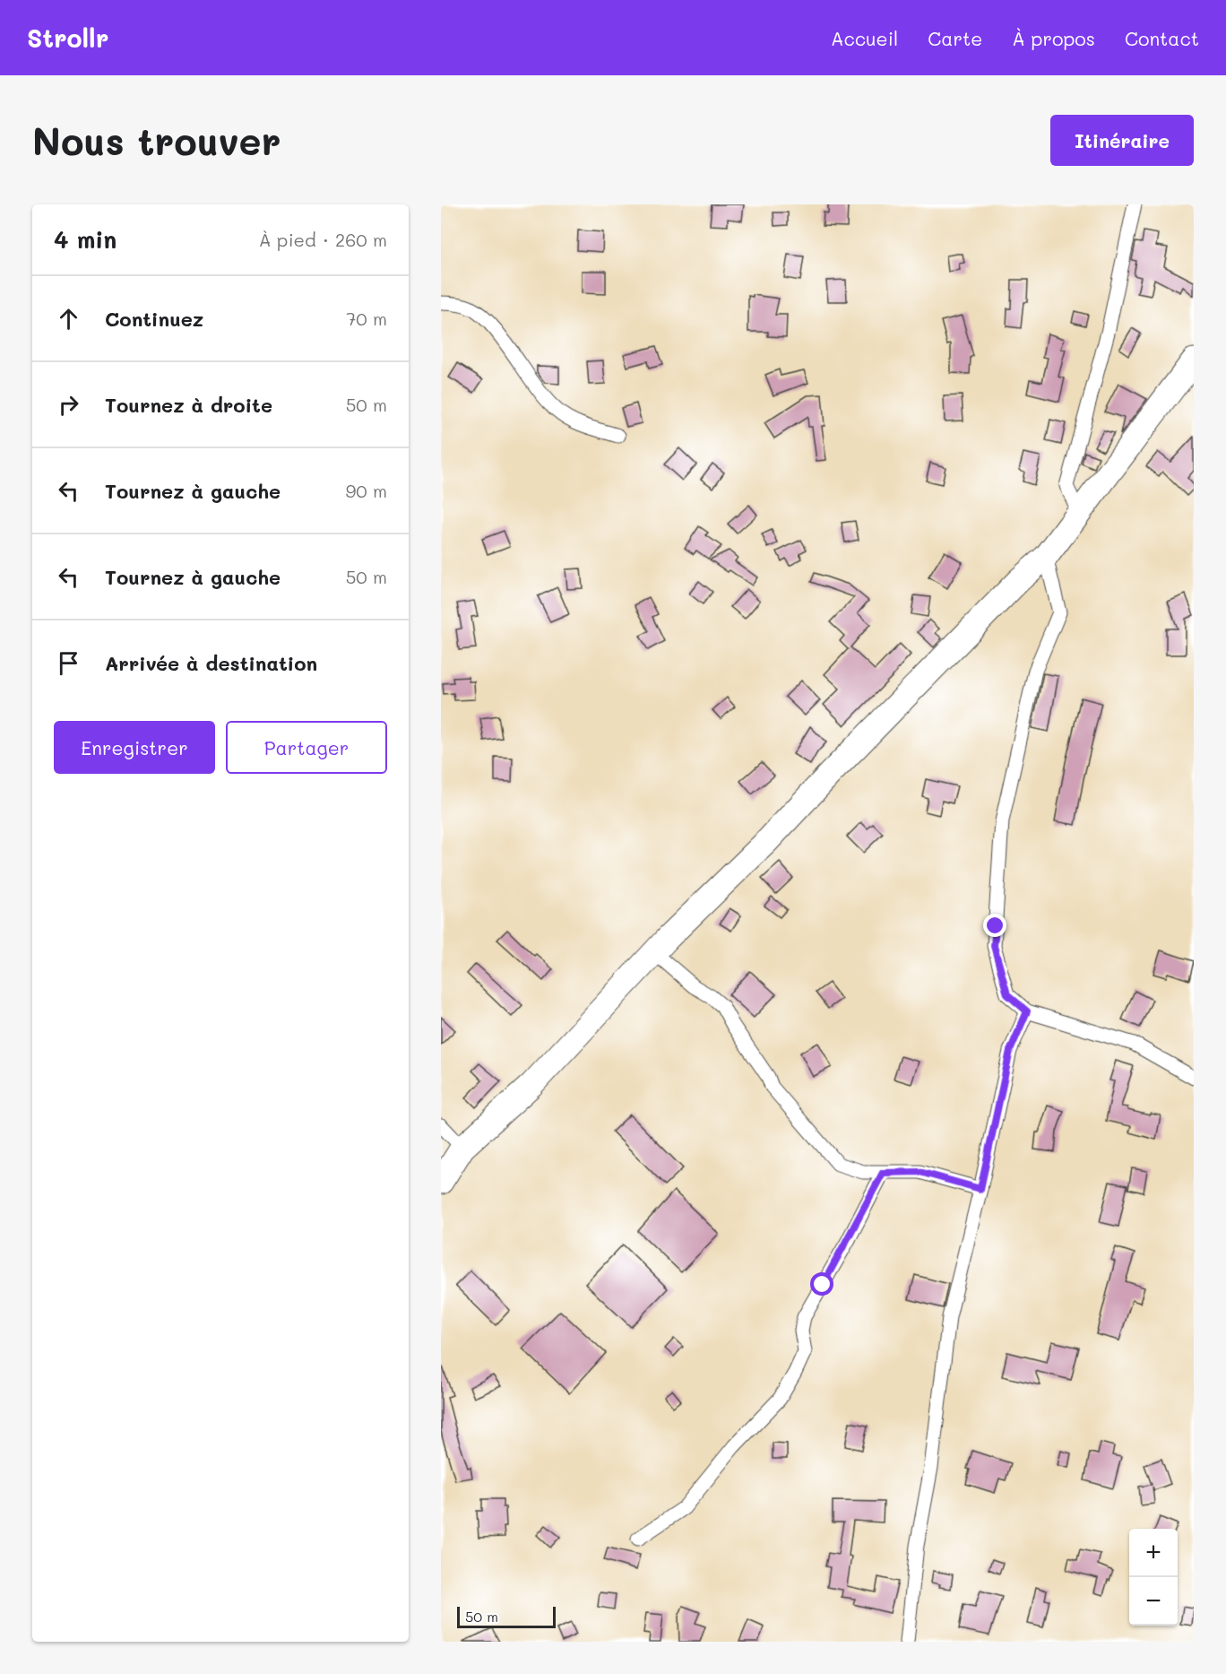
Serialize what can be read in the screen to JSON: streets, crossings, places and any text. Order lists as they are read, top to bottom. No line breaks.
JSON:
{"scale_bar":"50 m","page":{"header":"Strollr","nav":["Accueil","Carte","À propos","Contact"],"buttons":["Itinéraire",["Enregistrer","Partager"]],"title":"Nous trouver","heading":["4 min","À pied · 260 m"],"list":[["Continuez","70 m"],["Tournez à droite","50 m"],["Tournez à gauche","90 m"],["Tournez à gauche","50 m"],"Arrivée à destination"],"map_buttons":["+","−"],"scale":"50 m"}}
